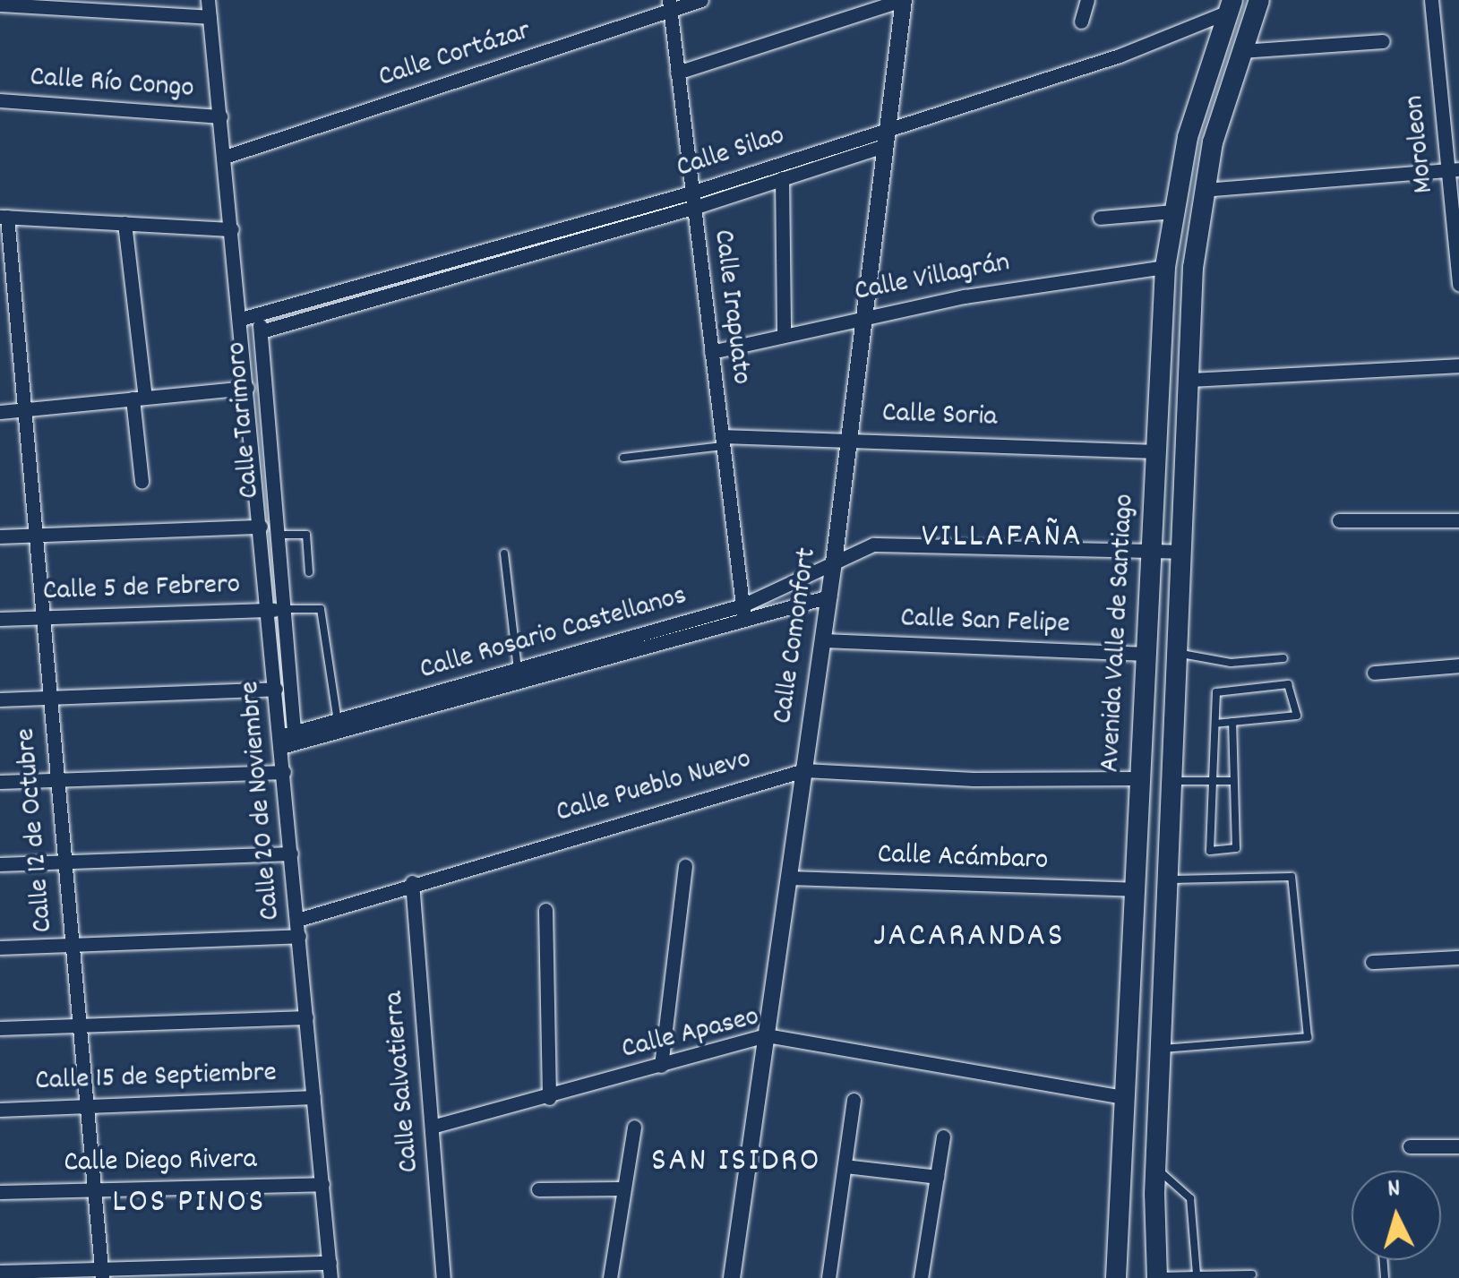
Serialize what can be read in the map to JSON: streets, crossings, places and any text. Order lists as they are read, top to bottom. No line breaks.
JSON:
{"streets":{"main road":["Avenida Valle de Santiago"],"street":["Calle Cortázar","Calle Río Congo","Moroleon","Calle Silao","Calle Villagrán","Calle Irapuato","Calle Soria","Calle Tarimoro","Calle 5 de Febrero","Calle San Felipe","Calle Rosario Castellanos","Calle Comonfort","Calle Pueblo Nuevo","Calle 20 de Noviembre","Calle 12 de Octubre","Calle Acámbaro","Calle Apaseo","Calle 15 de Septiembre","Calle Salvatierra","Calle Diego Rivera"]},"crossings":[["Calle Cortázar","Calle Irapuato"],["Calle Cortázar","Calle Tarimoro"],["Calle Río Congo","Calle Tarimoro"],["Calle Silao","Calle Irapuato"],["Calle Silao","Calle Tarimoro"],["Calle Silao","Avenida Valle de Santiago"],["Calle Silao","Calle Comonfort"],["Calle Silao","Calle 20 de Noviembre"],["Calle Villagrán","Calle Irapuato"],["Calle Villagrán","Avenida Valle de Santiago"],["Calle Villagrán","Calle Comonfort"],["Calle Irapuato","Calle Soria"],["Calle Irapuato","Calle Rosario Castellanos"],["Calle Soria","Avenida Valle de Santiago"],["Calle Soria","Calle Comonfort"],["Calle Tarimoro","Calle 5 de Febrero"],["Calle Tarimoro","Calle Rosario Castellanos"],["Calle Tarimoro","Calle 20 de Noviembre"],["Calle 5 de Febrero","Calle 20 de Noviembre"],["Calle 5 de Febrero","Calle 12 de Octubre"],["Calle San Felipe","Avenida Valle de Santiago"],["Calle San Felipe","Calle Comonfort"],["Avenida Valle de Santiago","Calle Rosario Castellanos"],["Avenida Valle de Santiago","Calle Pueblo Nuevo"],["Avenida Valle de Santiago","Calle Acámbaro"],["Avenida Valle de Santiago","Calle Apaseo"],["Calle Rosario Castellanos","Calle Comonfort"],["Calle Rosario Castellanos","Calle 20 de Noviembre"],["Calle Comonfort","Calle Pueblo Nuevo"],["Calle Comonfort","Calle Acámbaro"],["Calle Comonfort","Calle Apaseo"],["Calle Pueblo Nuevo","Calle 20 de Noviembre"],["Calle Pueblo Nuevo","Calle Salvatierra"],["Calle 20 de Noviembre","Calle 15 de Septiembre"],["Calle 20 de Noviembre","Calle Diego Rivera"],["Calle 12 de Octubre","Calle 15 de Septiembre"],["Calle 12 de Octubre","Calle Diego Rivera"],["Calle Apaseo","Calle Salvatierra"]],"districts":["VILLAFAÑA","JACARANDAS","SAN ISIDRO","LOS PINOS"],"north":"top"}
